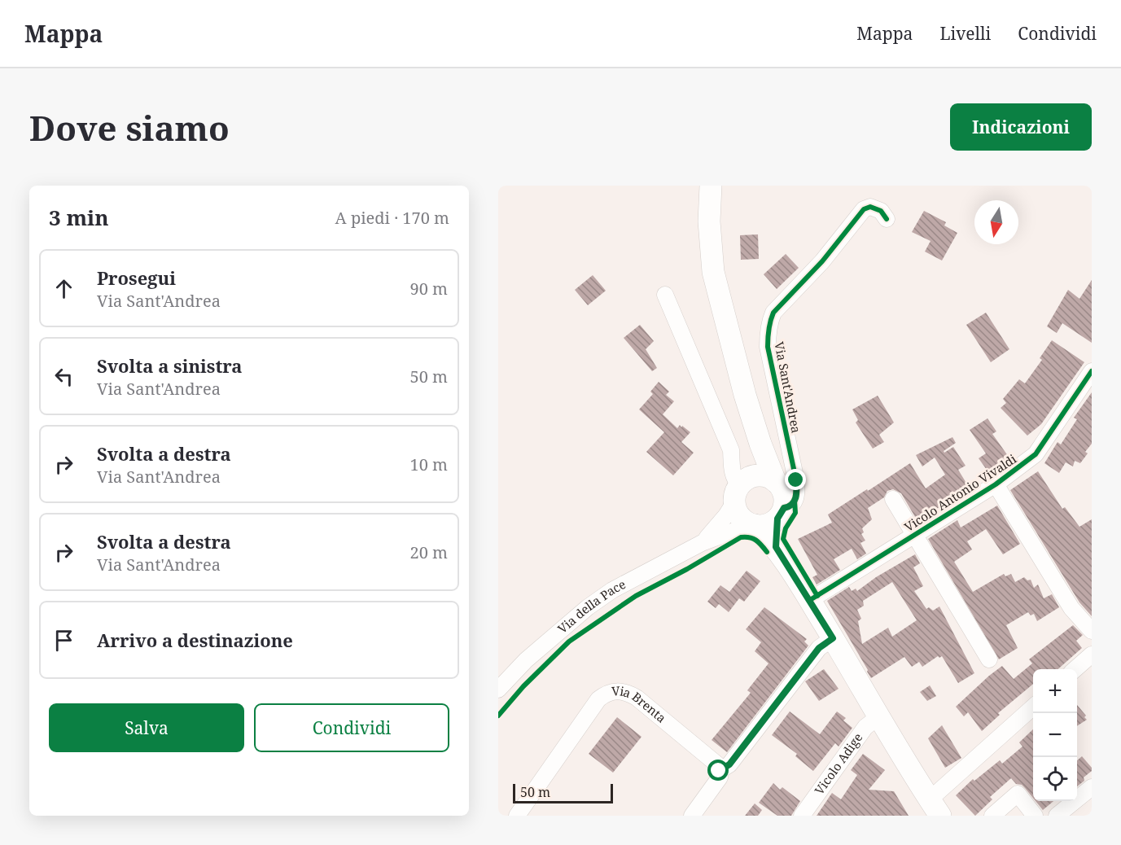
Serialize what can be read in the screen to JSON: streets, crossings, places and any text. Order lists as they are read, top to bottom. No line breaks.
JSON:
{"streets":{"street":["Via Sant'Andrea","Vicolo Antonio Vivaldi","Via della Pace","Via Brenta","Vicolo Adige"]},"crossings":[["Via Sant'Andrea","Via della Pace"]],"scale_bar":"50 m","north":"bottom","page":{"header":"Mappa","nav":["Mappa","Livelli","Condividi"],"buttons":["Indicazioni",["Salva","Condividi"]],"title":"Dove siamo","heading":["3 min","A piedi · 170 m"],"list":[["Prosegui","Via Sant'Andrea","90 m"],["Svolta a sinistra","Via Sant'Andrea","50 m"],["Svolta a destra","Via Sant'Andrea","10 m"],["Svolta a destra","Via Sant'Andrea","20 m"],"Arrivo a destinazione"],"map_buttons":["+","−"],"scale":"50 m"}}
